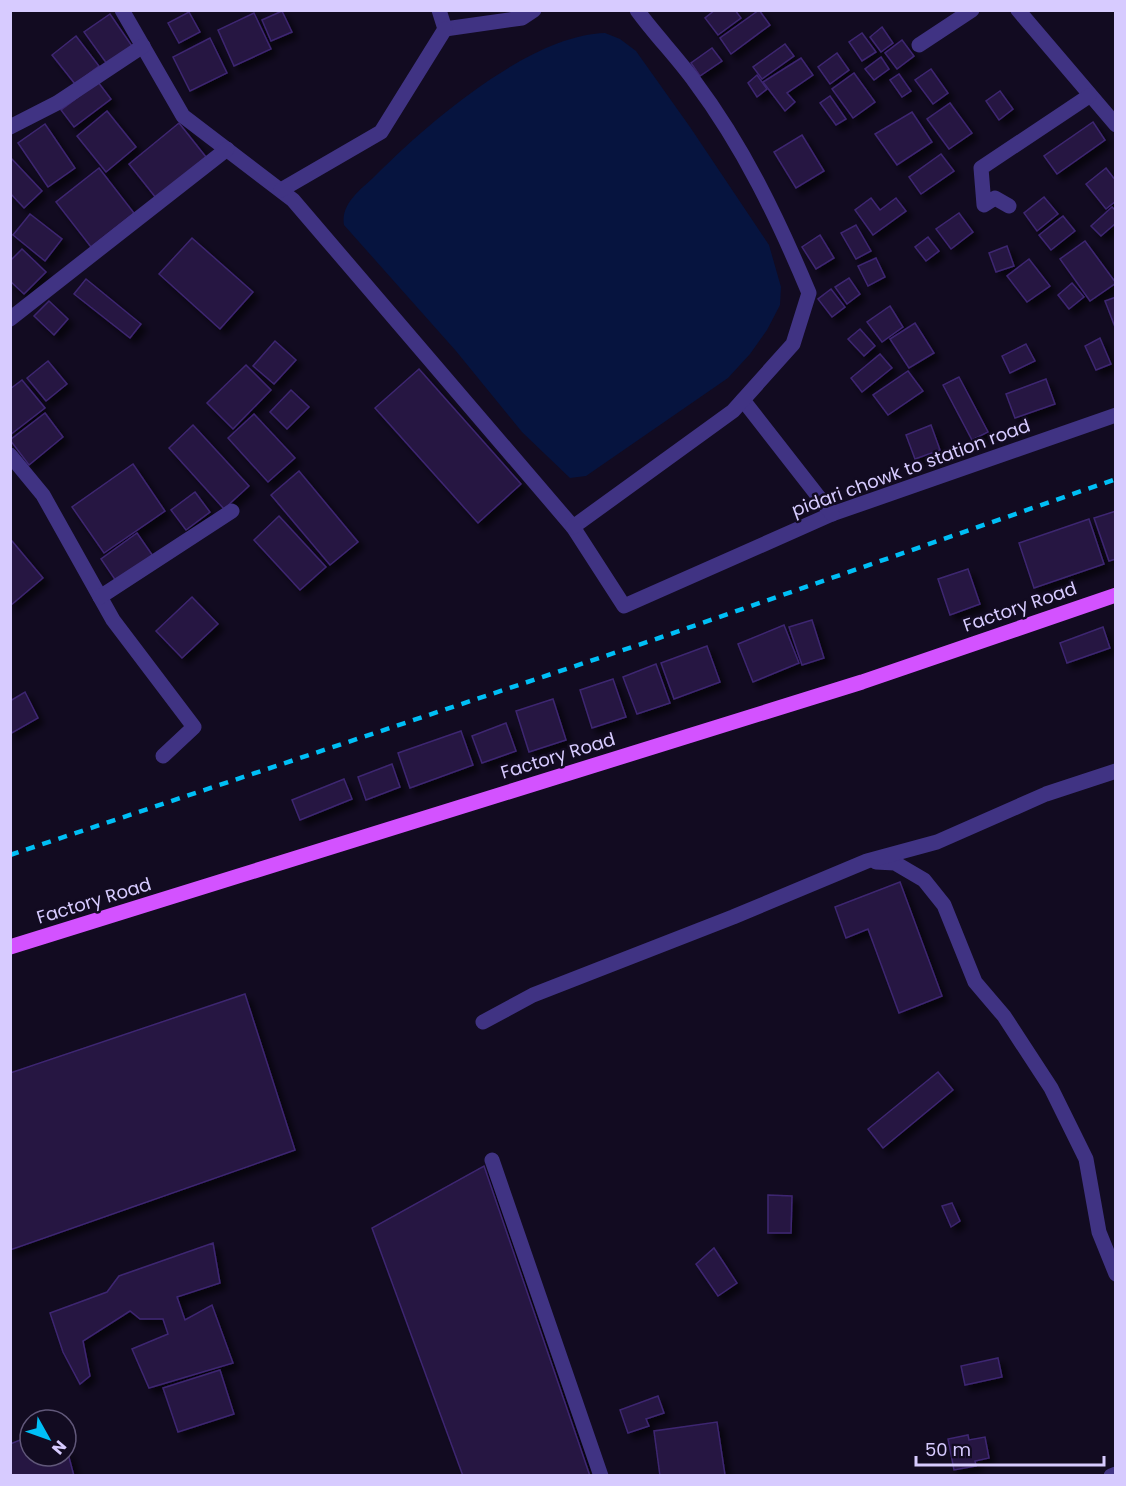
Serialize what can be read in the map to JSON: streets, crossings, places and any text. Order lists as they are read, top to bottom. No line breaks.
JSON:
{"streets":{"main road":["Factory Road"],"street":["pidari chowk to station road"]},"scale_bar":"50 m","north":"bottom right"}
